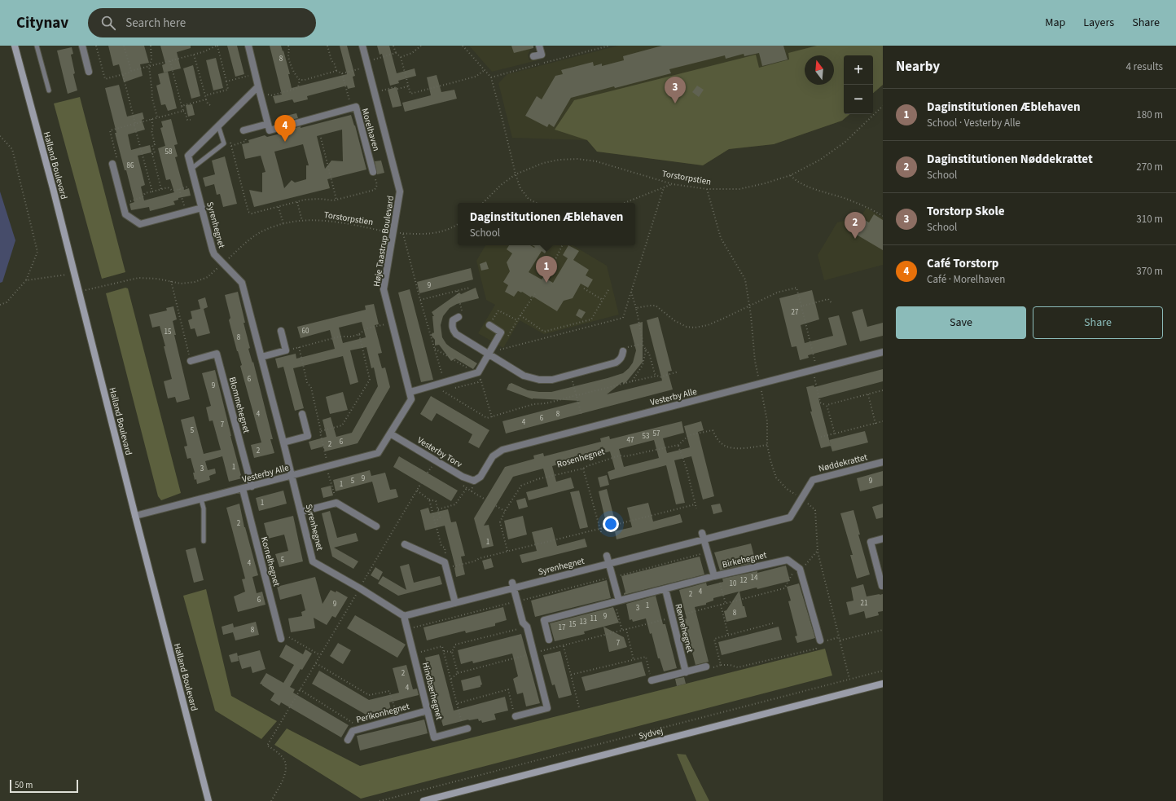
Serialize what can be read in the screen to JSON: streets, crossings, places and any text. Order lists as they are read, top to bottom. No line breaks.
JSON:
{"streets":{"street":["Morelhaven","Halland Boulevard","Syrenhegnet","Høje Taastrup Boulevard","Vesterby Alle","Blommehegnet","Vesterby Torv","Nøddekrattet","Birkehegnet","Kornelhegnet","Rønnehegnet","Hindbærhegnet","Perikonhegnet","Sydvej"],"path":["Torstorpstien","Rosenhegnet"]},"crossings":[["Halland Boulevard","Torstorpstien"],["Halland Boulevard","Vesterby Alle"],["Torstorpstien","Syrenhegnet"],["Torstorpstien","Høje Taastrup Boulevard"],["Syrenhegnet","Vesterby Alle"],["Syrenhegnet","Nøddekrattet"],["Syrenhegnet","Hindbærhegnet"],["Høje Taastrup Boulevard","Vesterby Alle"],["Høje Taastrup Boulevard","Vesterby Torv"],["Vesterby Alle","Blommehegnet"],["Vesterby Alle","Vesterby Torv"],["Vesterby Alle","Kornelhegnet"],["Birkehegnet","Rønnehegnet"],["Hindbærhegnet","Perikonhegnet"]],"house_numbers":["8","58","86","9","27","60","15","8","6","9","4","8","6","4","7","5","57","53","47","6","2","2","1","3","9","5","9","1","1","2","1","5","4","14","12","10","4","2","6","21","9","1","3","8","9","11","13","15","17","8","7","2","4"],"scale_bar":"50 m","north":"top","page":{"header":"Citynav","search":"Search here","nav":["Map","Layers","Share"],"heading":["Nearby","4 results"],"map_buttons":["+","−"],"pins":["3","4","2","1"],"list":[{"mark":"1","name":"Daginstitutionen Æblehaven","note":"School · Vesterby Alle","value":"180 m"},{"mark":"2","name":"Daginstitutionen Nøddekrattet","note":"School","value":"270 m"},{"mark":"3","name":"Torstorp Skole","note":"School","value":"310 m"},{"mark":"4","name":"Café Torstorp","note":"Café · Morelhaven","value":"370 m"}],"popup":["Daginstitutionen Æblehaven","School"],"buttons":["Save","Share"],"scale":"50 m"}}
